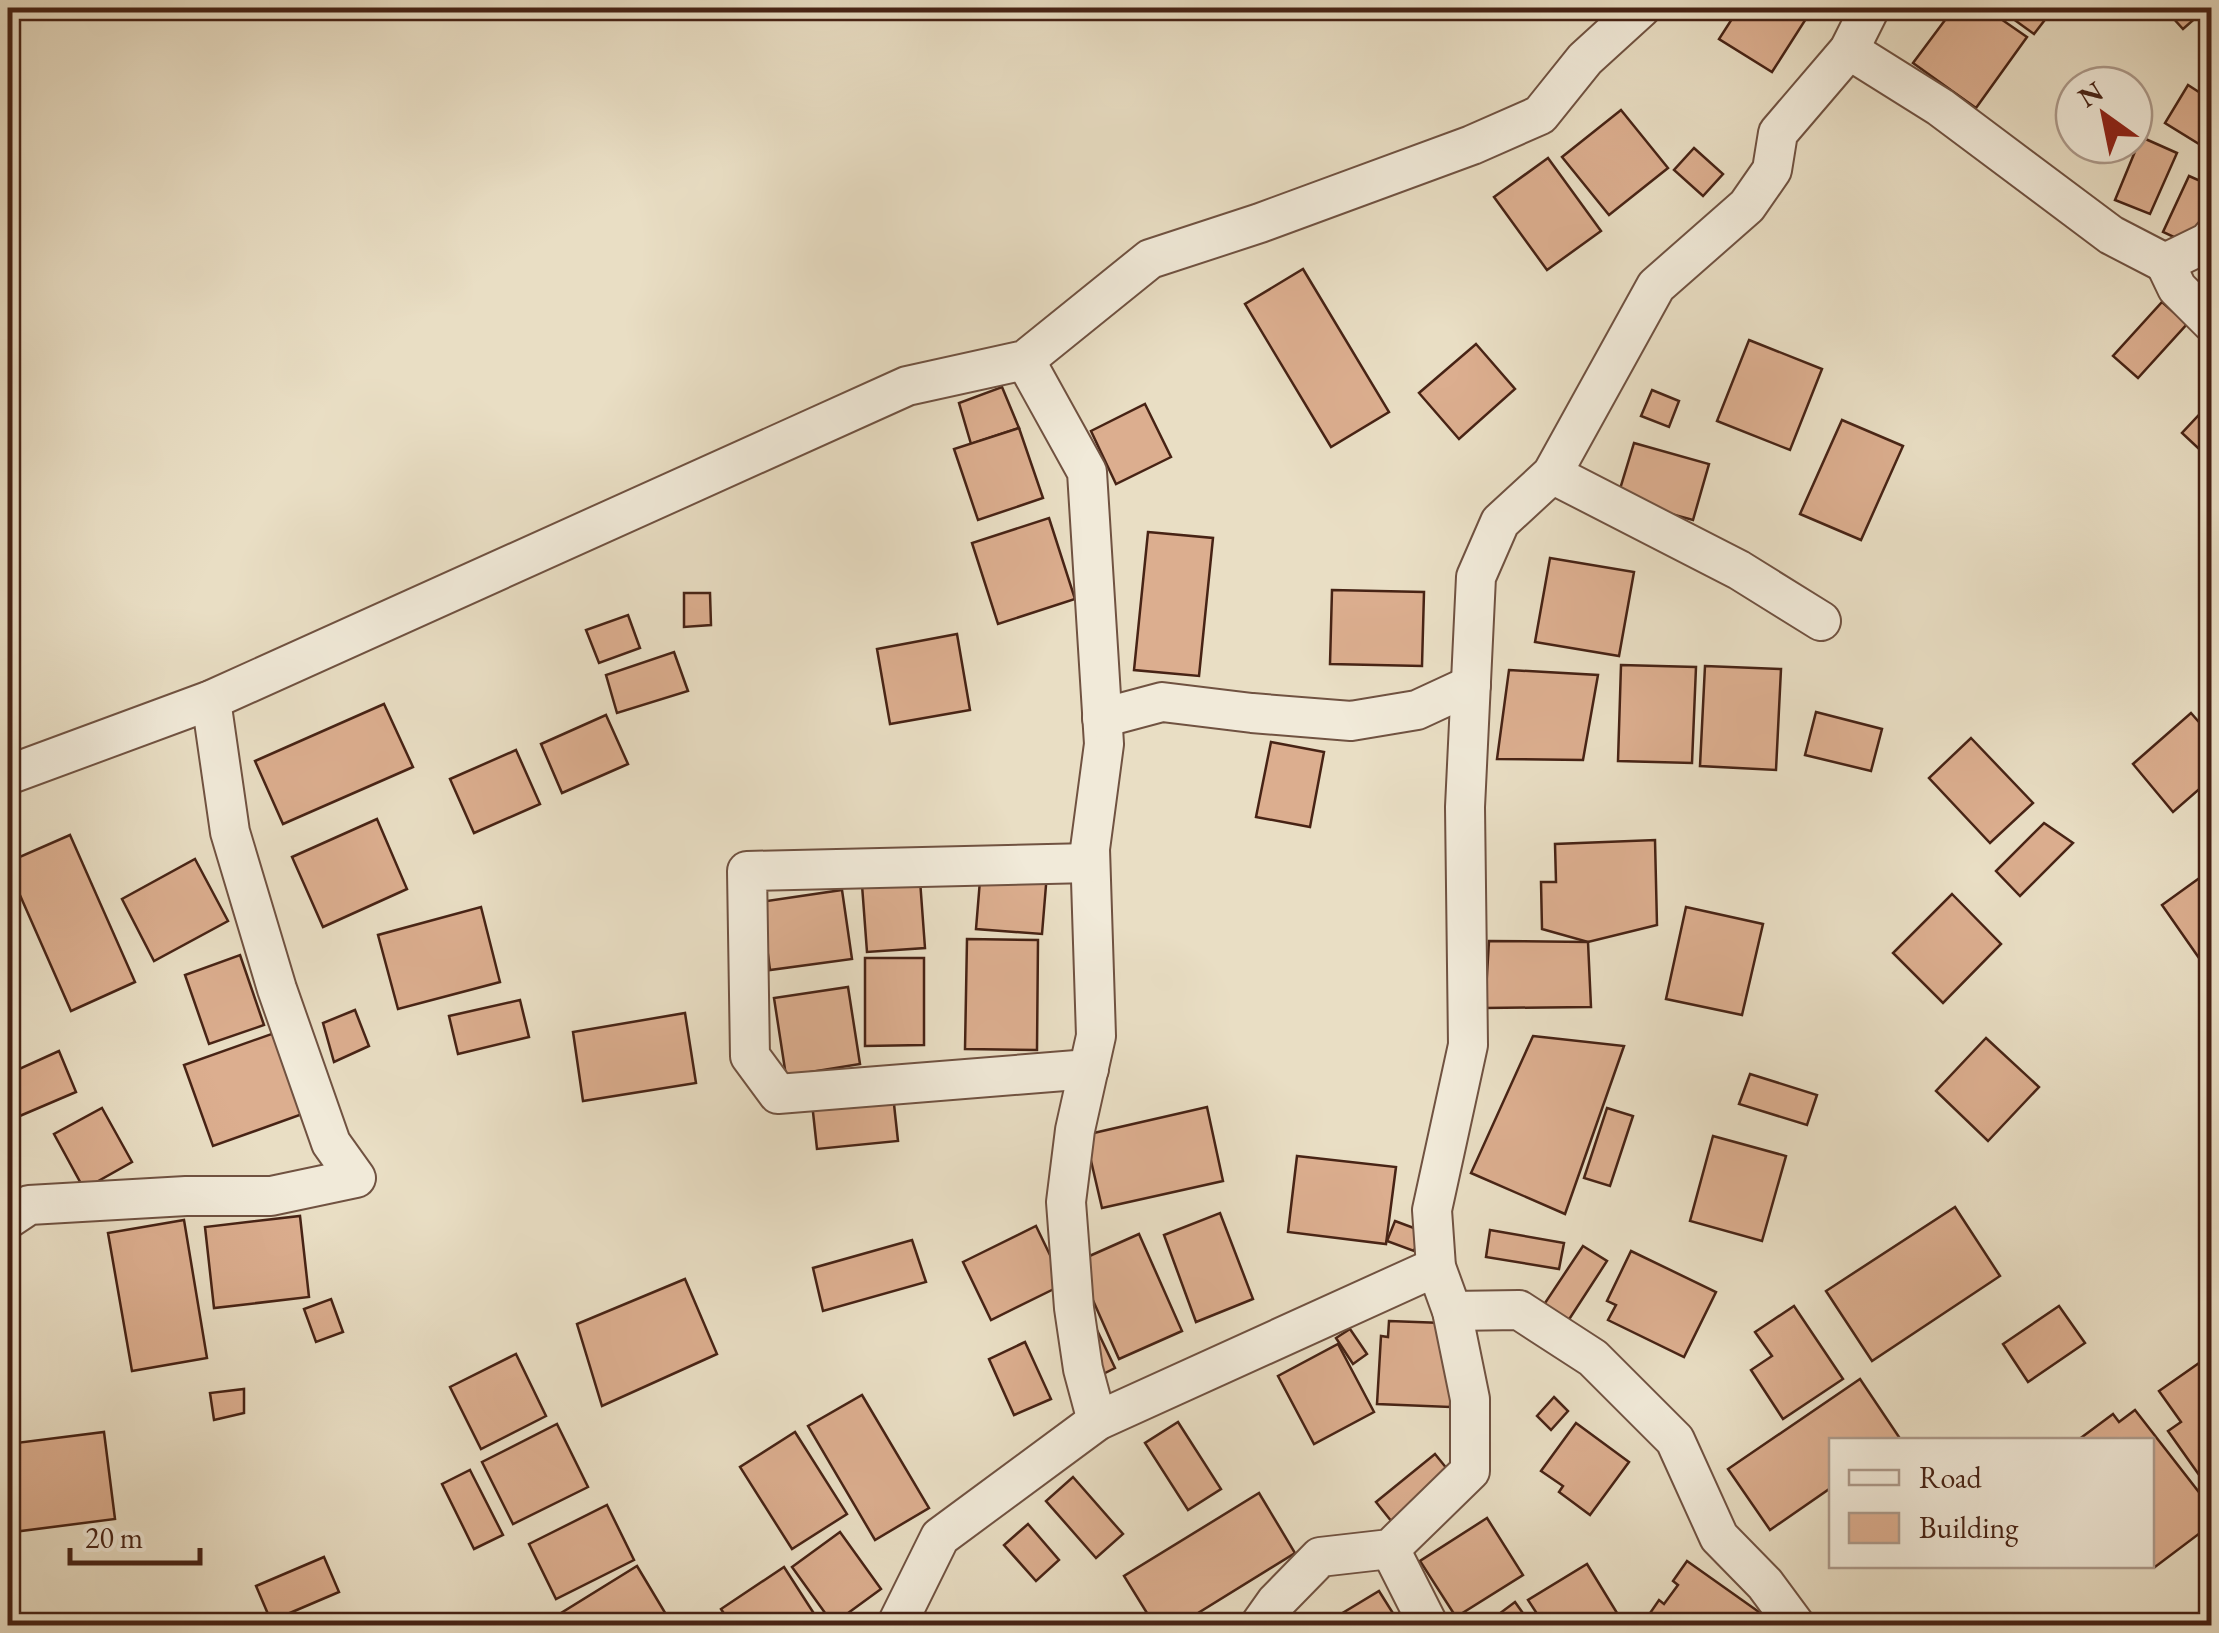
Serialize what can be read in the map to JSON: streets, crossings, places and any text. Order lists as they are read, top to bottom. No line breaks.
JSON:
{"legend":["Road","Building"],"scale_bar":"20 m","north":"top left"}
